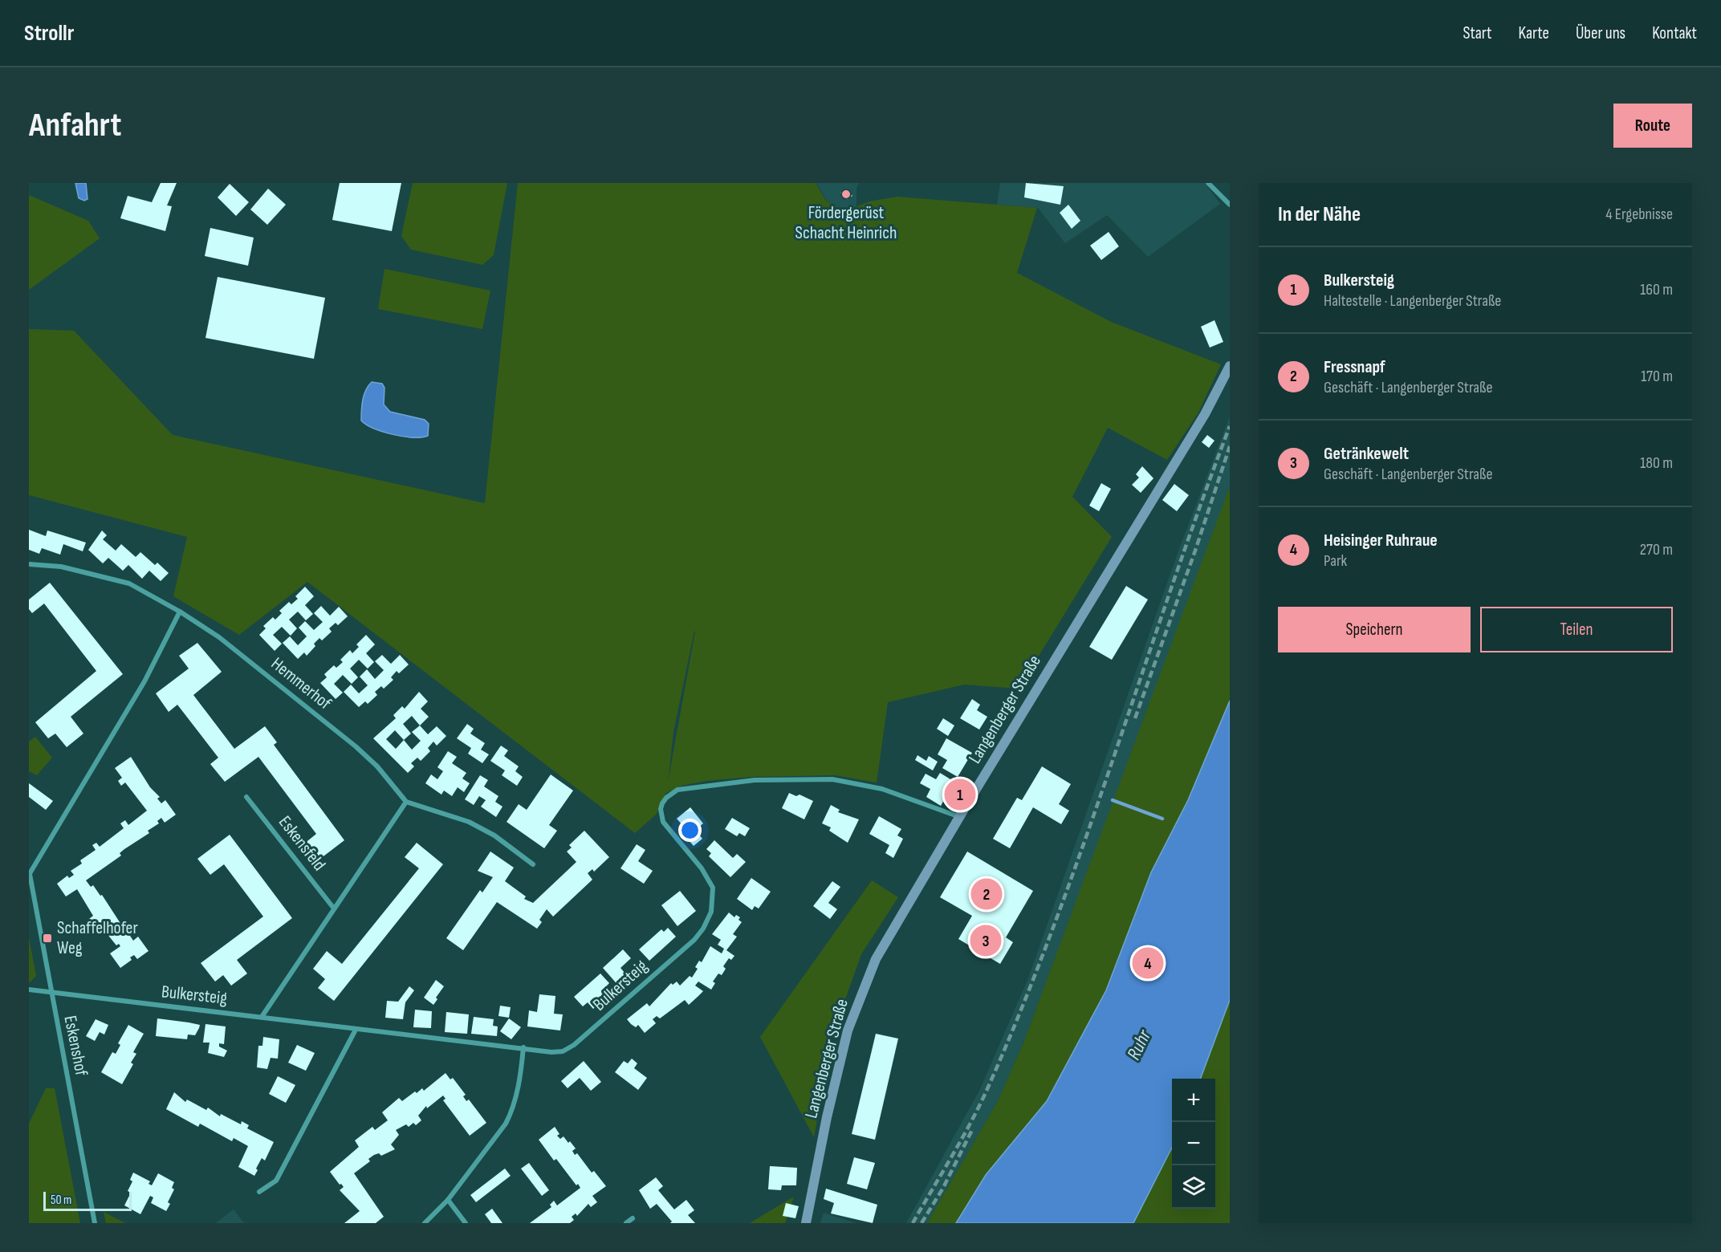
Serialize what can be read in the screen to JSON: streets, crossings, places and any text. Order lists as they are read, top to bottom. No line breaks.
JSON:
{"streets":{"main road":["Langenberger Straße"],"street":["Hemmerhof","Eskensfeld","Bulkersteig","Eskenshof"]},"crossings":[["Langenberger Straße","Bulkersteig"],["Bulkersteig","Eskenshof"]],"water":["Ruhr"],"places":{"other":["Fördergerüst Schacht Heinrich"],"transit":["Schaffelhofer Weg"]},"scale_bar":"50 m","page":{"header":"Strollr","nav":["Start","Karte","Über uns","Kontakt"],"buttons":["Route",["Speichern","Teilen"]],"title":"Anfahrt","heading":["In der Nähe","4 Ergebnisse"],"list":[{"mark":"1","name":"Bulkersteig","note":"Haltestelle · Langenberger Straße","value":"160 m"},{"mark":"2","name":"Fressnapf","note":"Geschäft · Langenberger Straße","value":"170 m"},{"mark":"3","name":"Getränkewelt","note":"Geschäft · Langenberger Straße","value":"180 m"},{"mark":"4","name":"Heisinger Ruhraue","note":"Park","value":"270 m"}],"pins":["1","2","3","4"],"map_buttons":["+","−"],"scale":"50 m"}}
